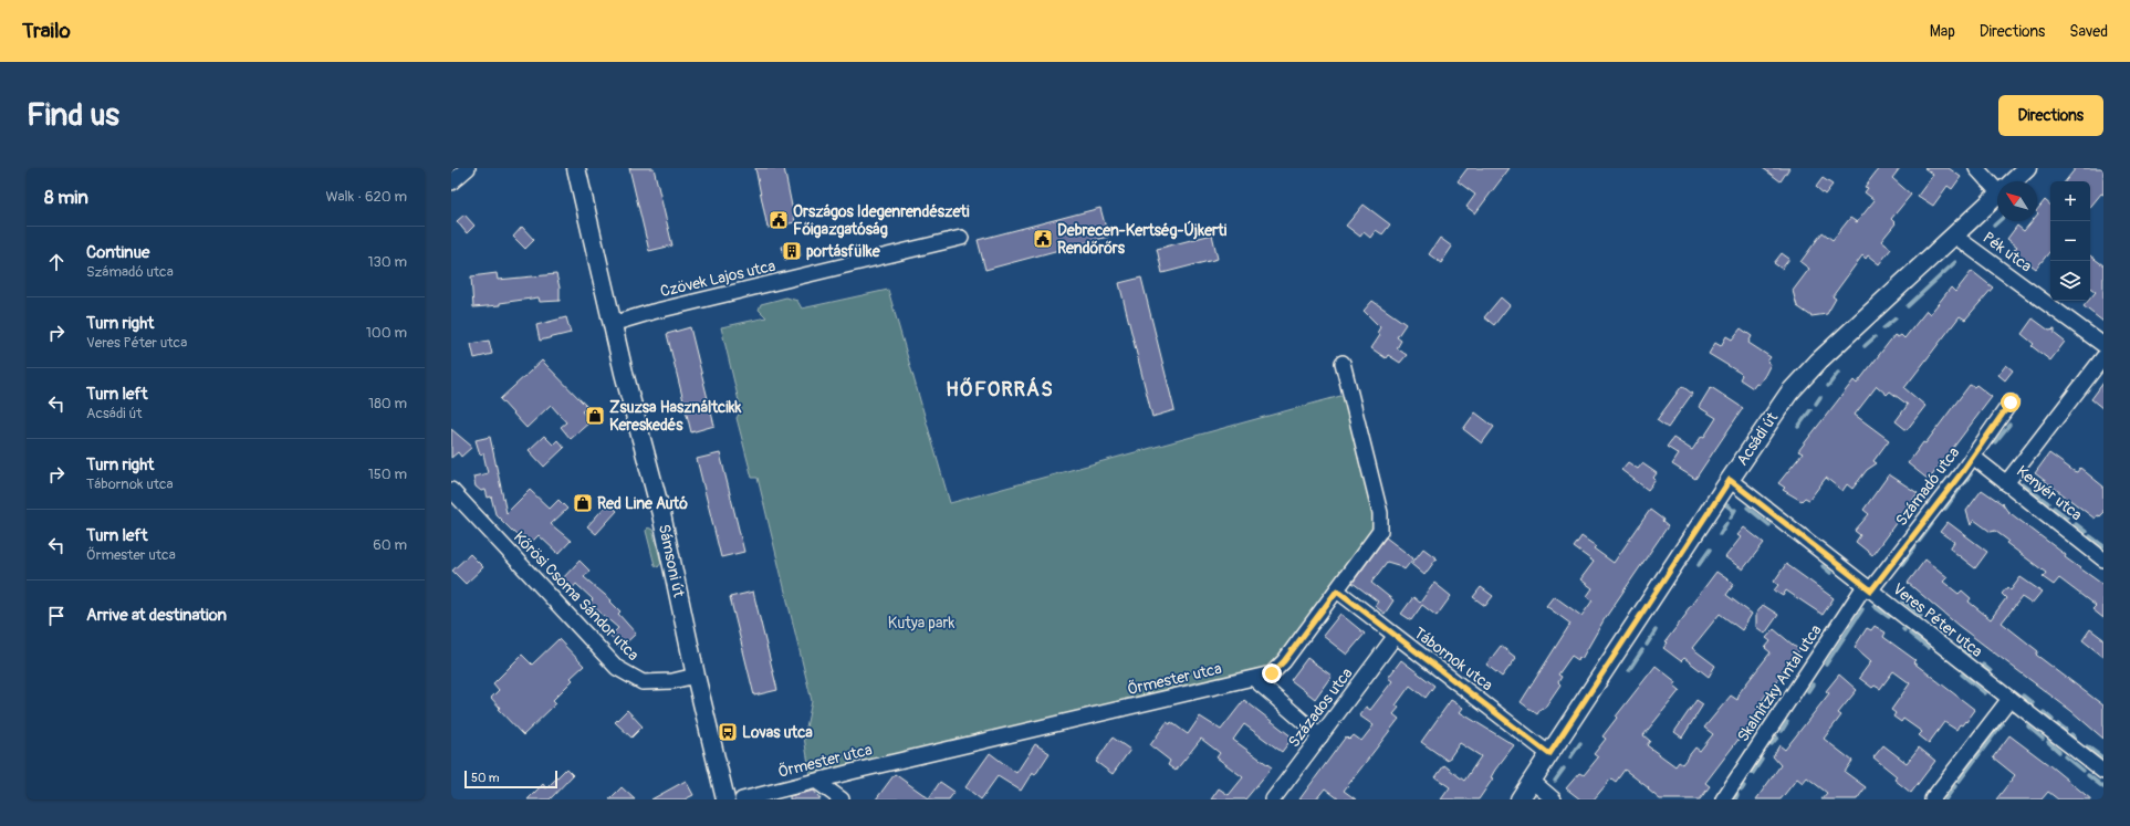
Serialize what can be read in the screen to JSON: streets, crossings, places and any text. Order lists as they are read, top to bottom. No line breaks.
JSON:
{"streets":{"main road":["Acsádi út","Sámsoni út"],"street":["Pék utca","Czövek Lajos utca","Számadó utca","Kenyér utca","Kőrösi Csoma Sándor utca","Veres Péter utca","Tábornok utca","Őrmester utca","Skalnitzky Antal utca","Százados utca"]},"crossings":[["Pék utca","Acsádi út"],["Czövek Lajos utca","Sámsoni út"],["Acsádi út","Veres Péter utca"],["Acsádi út","Tábornok utca"],["Számadó utca","Kenyér utca"],["Számadó utca","Veres Péter utca"],["Számadó utca","Skalnitzky Antal utca"],["Sámsoni út","Kőrösi Csoma Sándor utca"],["Veres Péter utca","Skalnitzky Antal utca"],["Tábornok utca","Őrmester utca"],["Tábornok utca","Százados utca"]],"districts":["HŐFORRÁS"],"parks":["Kutya park"],"places":{"public building":["Országos Idegenrendészeti Főigazgatóság","Debrecen-Kertség-Újkerti Rendőrőrs"],"building":["portásfülke"],"shop":["Zsuzsa Használtcikk Kereskedés","Red Line Autó"],"bus stop":["Lovas utca"]},"scale_bar":"50 m","north":"top left","page":{"header":"Trailo","nav":["Map","Directions","Saved"],"buttons":"Directions","title":"Find us","heading":["8 min","Walk · 620 m"],"map_buttons":["+","−"],"list":[["Continue","Számadó utca","130 m"],["Turn right","Veres Péter utca","100 m"],["Turn left","Acsádi út","180 m"],["Turn right","Tábornok utca","150 m"],["Turn left","Őrmester utca","60 m"],"Arrive at destination"],"scale":"50 m"}}
